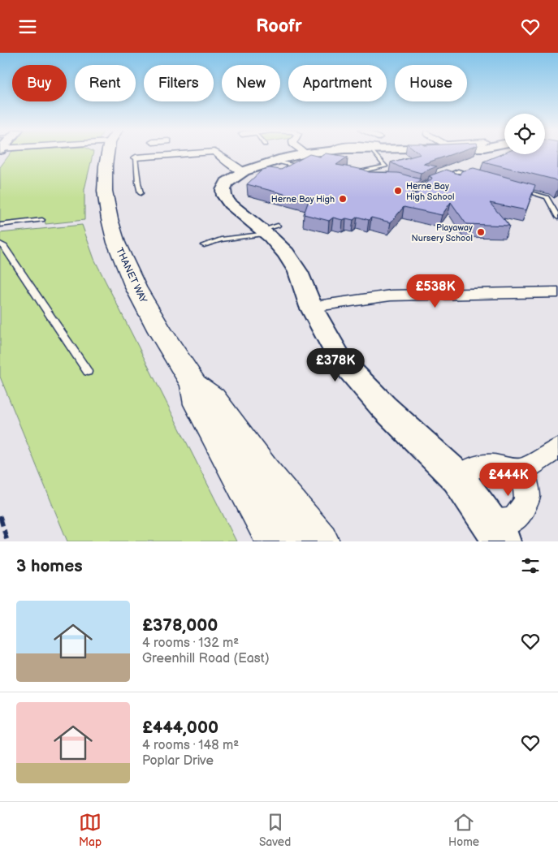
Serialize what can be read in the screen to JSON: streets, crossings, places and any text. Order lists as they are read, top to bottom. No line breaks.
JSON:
{"streets":{"main road":["THANET WAY"]},"places":["Herne Bay High School","Herne Bay High","Playaway Nursery School"],"page":{"header":"Roofr","chip":["Buy","Rent","Filters","New","Apartment","House"],"price":["£538K","£378K","£444K"],"heading":"3 homes","list":[{"name":"£378,000","note":"4 rooms · 132 m² · Greenhill Road (East)"},{"name":"£444,000","note":"4 rooms · 148 m² · Poplar Drive"}],"tabs":["Map","Saved","Home"]}}
